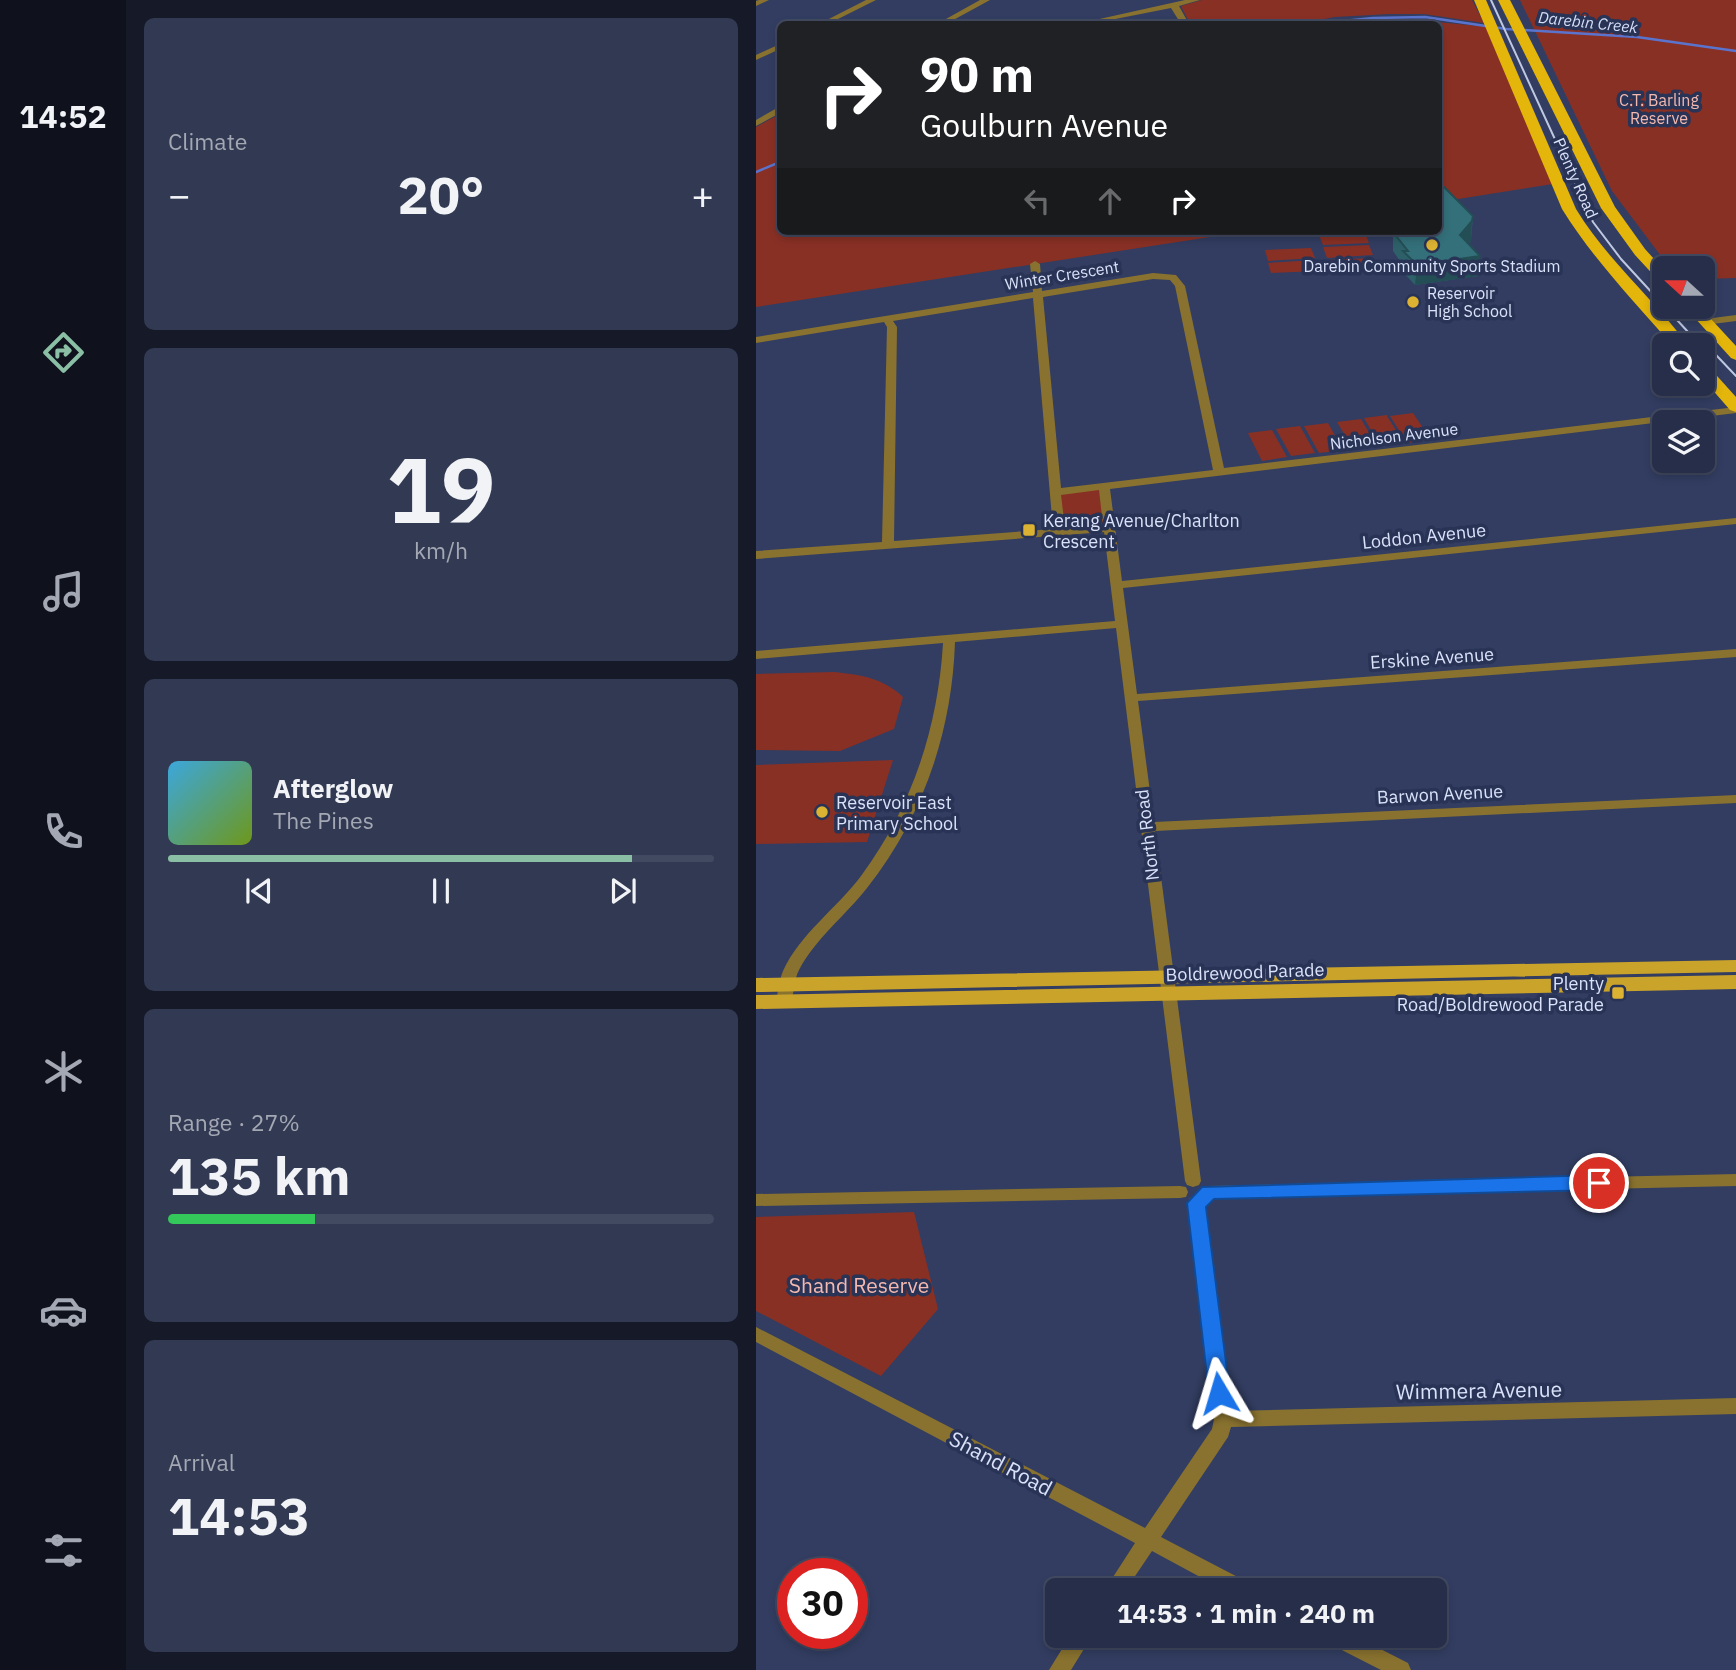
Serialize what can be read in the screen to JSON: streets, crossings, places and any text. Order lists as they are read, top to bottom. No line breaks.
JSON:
{"streets":{"highway":["Plenty Road"],"main road":["Boldrewood Parade"],"street":["Winter Crescent","Nicholson Avenue","Loddon Avenue","Erskine Avenue","Barwon Avenue","North Road","Wimmera Avenue","Shand Road"]},"crossings":[["Winter Crescent","Nicholson Avenue"],["Nicholson Avenue","North Road"],["Loddon Avenue","North Road"],["Erskine Avenue","North Road"],["Barwon Avenue","North Road"],["North Road","Boldrewood Parade"]],"water":["Darebin Creek"],"parks":["C.T. Barling Reserve","Shand Reserve"],"places":{"other":["Darebin Community Sports Stadium","Reservoir High School","Reservoir East Primary School"],"transit":["Kerang Avenue/Charlton Crescent","Plenty Road/Boldrewood Parade"]},"north":"left","page":{"tabs":"14:52","tile":["Climate",["19","km/h"],["Range · 27%","135 km"],["Arrival","14:53"]],"turn":["90 m","Goulburn Avenue"],"heat":["−","20°","+"],"song":["Afterglow","The Pines"],"limit":"30","trip":"14:53 · 1 min · 240 m"}}
